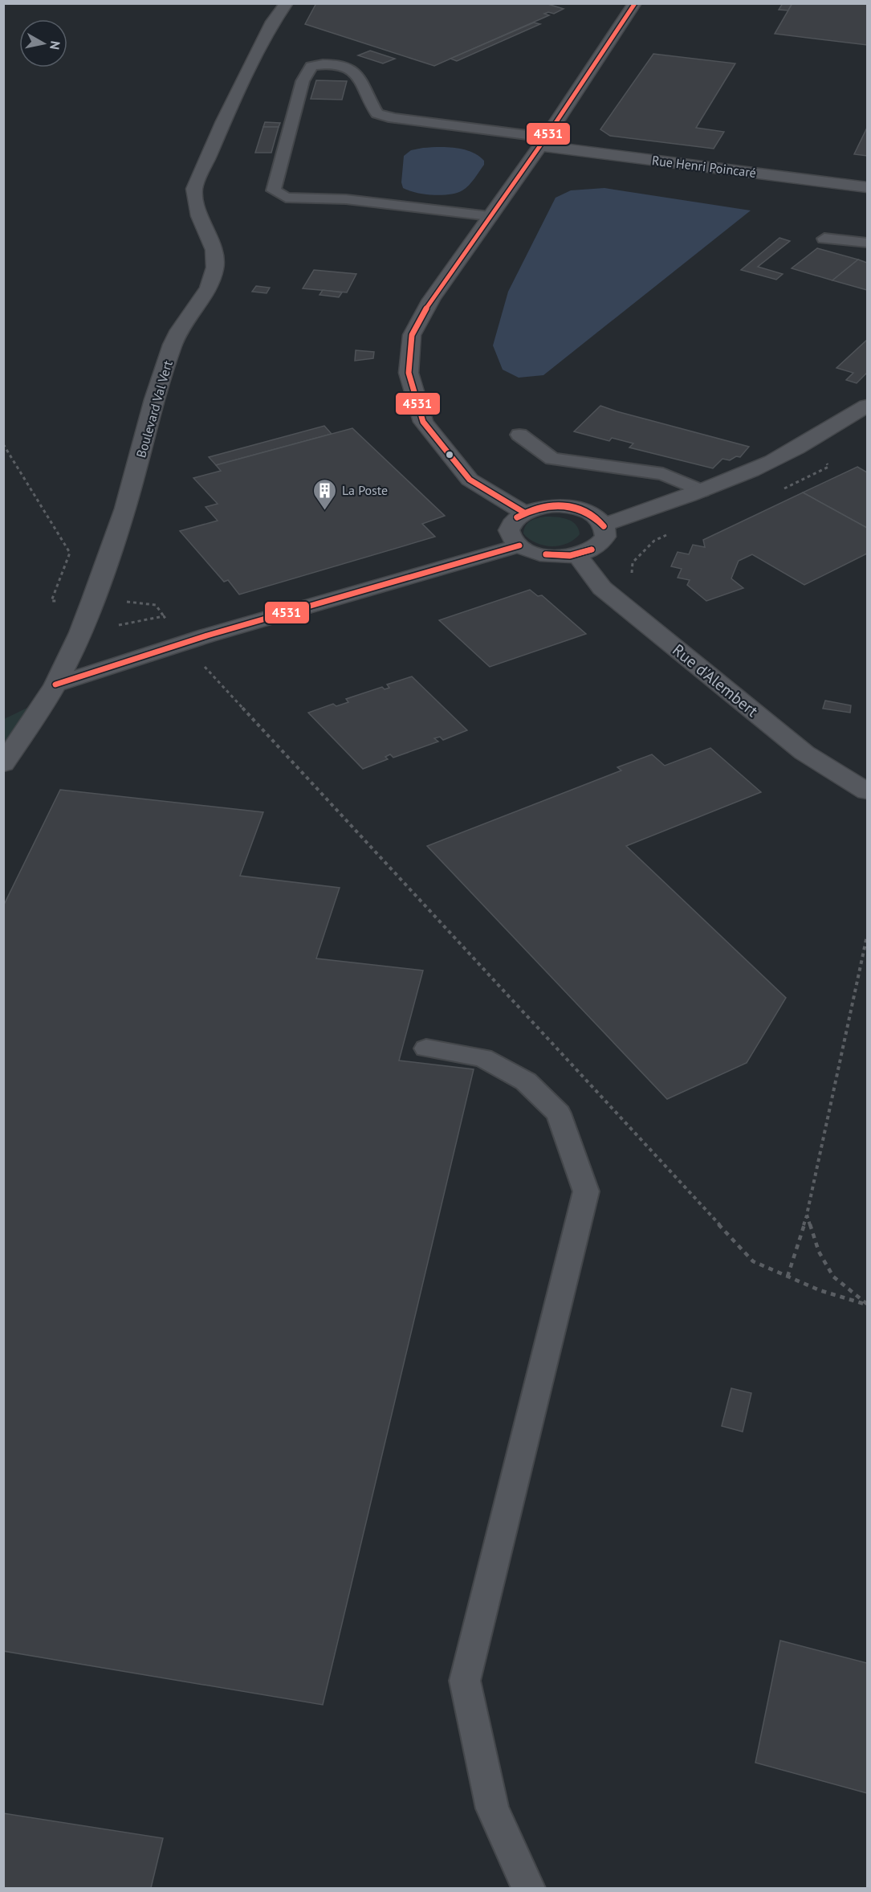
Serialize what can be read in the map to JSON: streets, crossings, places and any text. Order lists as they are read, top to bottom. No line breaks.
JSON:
{"streets":{"street":["Rue Henri Poincaré","Boulevard Val Vert","Rue d'Alembert"]},"places":{"building":["La Poste"]},"lines":["transit line 4531"],"north":"right"}
